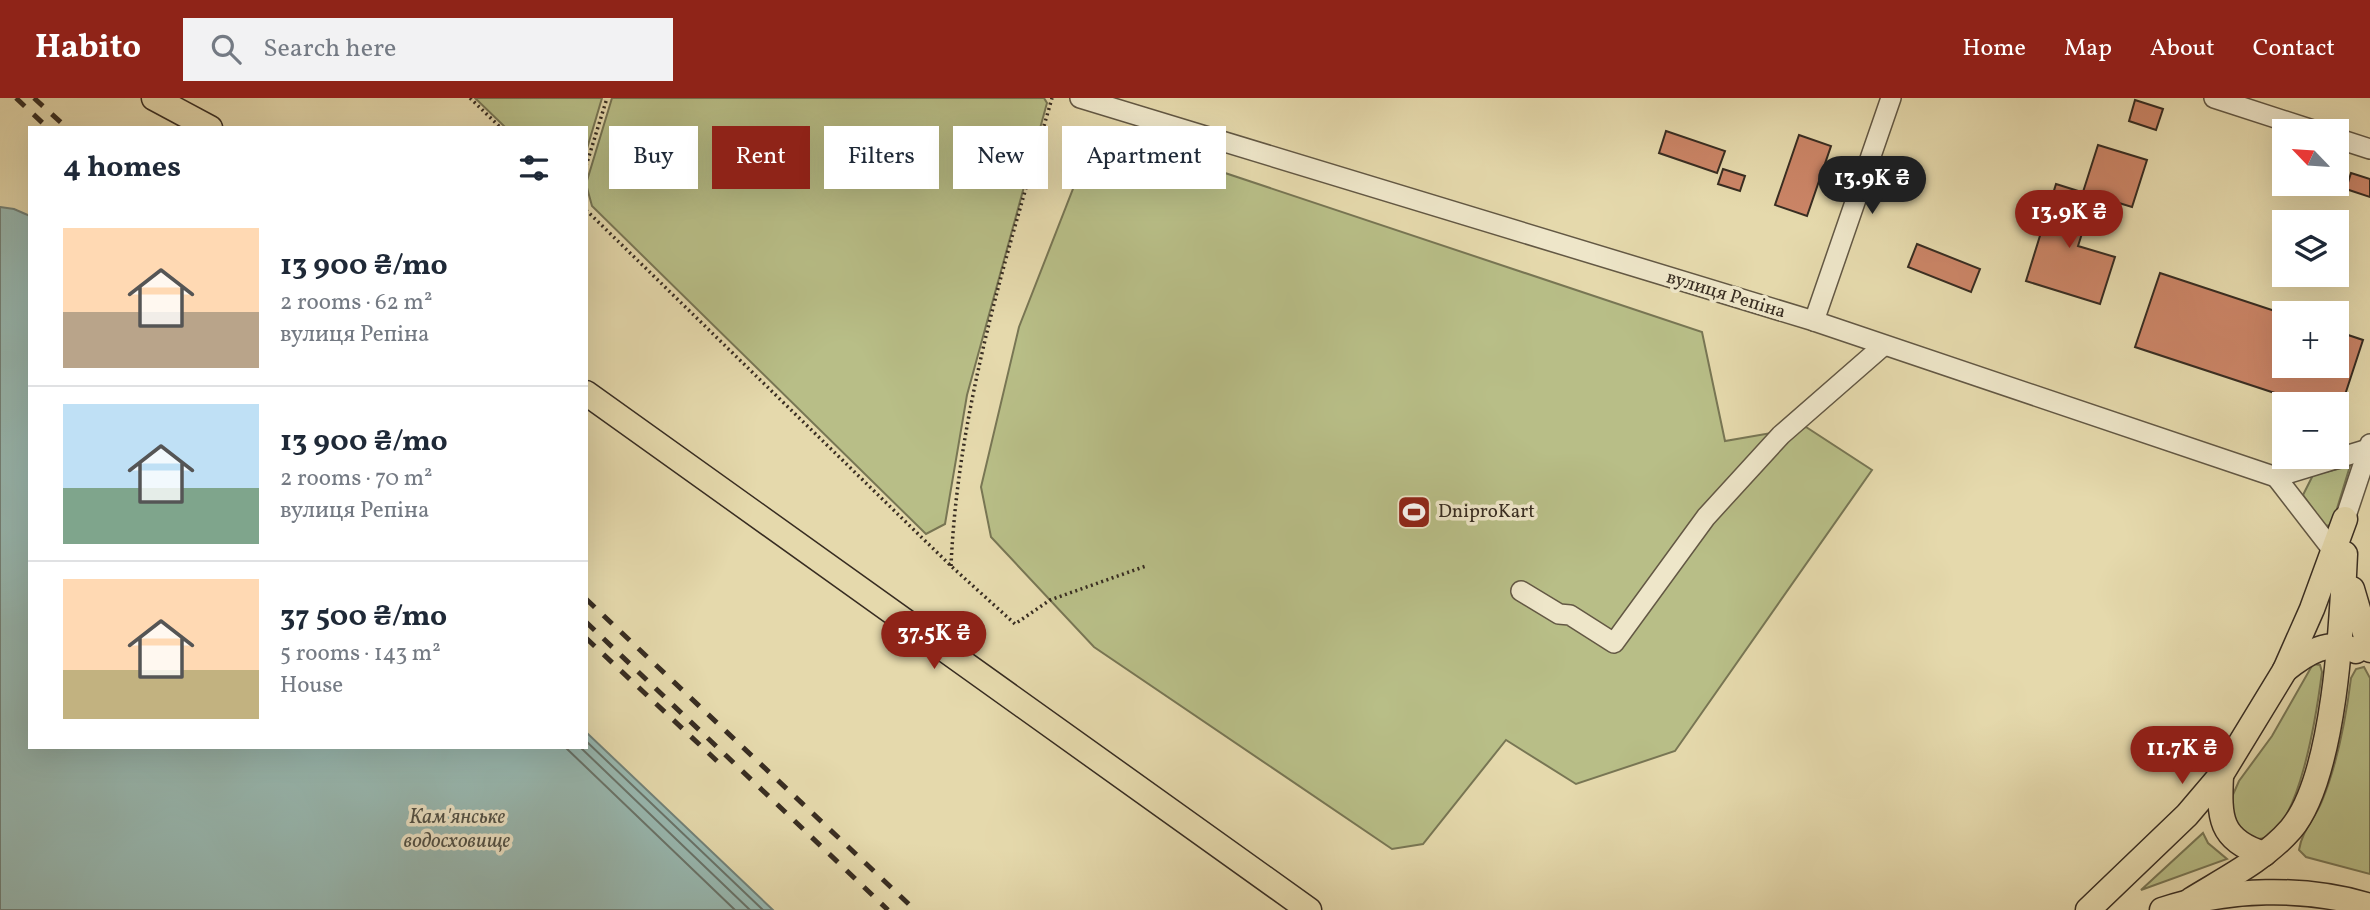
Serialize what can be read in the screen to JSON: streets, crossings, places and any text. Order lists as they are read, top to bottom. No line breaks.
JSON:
{"streets":{"street":["вулиця Репіна"]},"water":["Кам'янське водосховище"],"places":{"sports":["DniproKart"]},"north":"top left","page":{"header":"Habito","search":"Search here","nav":["Home","Map","About","Contact"],"map_buttons":["+","−"],"chip":["Buy","Rent","Filters","New","Apartment"],"heading":"4 homes","price":["13.9K ₴","13.9K ₴","37.5K ₴","11.7K ₴"],"list":[{"name":"13 900 ₴/mo","note":"2 rooms · 62 m² · вулиця Репіна"},{"name":"13 900 ₴/mo","note":"2 rooms · 70 m² · вулиця Репіна"},{"name":"37 500 ₴/mo","note":"5 rooms · 143 m² · House"}]}}
